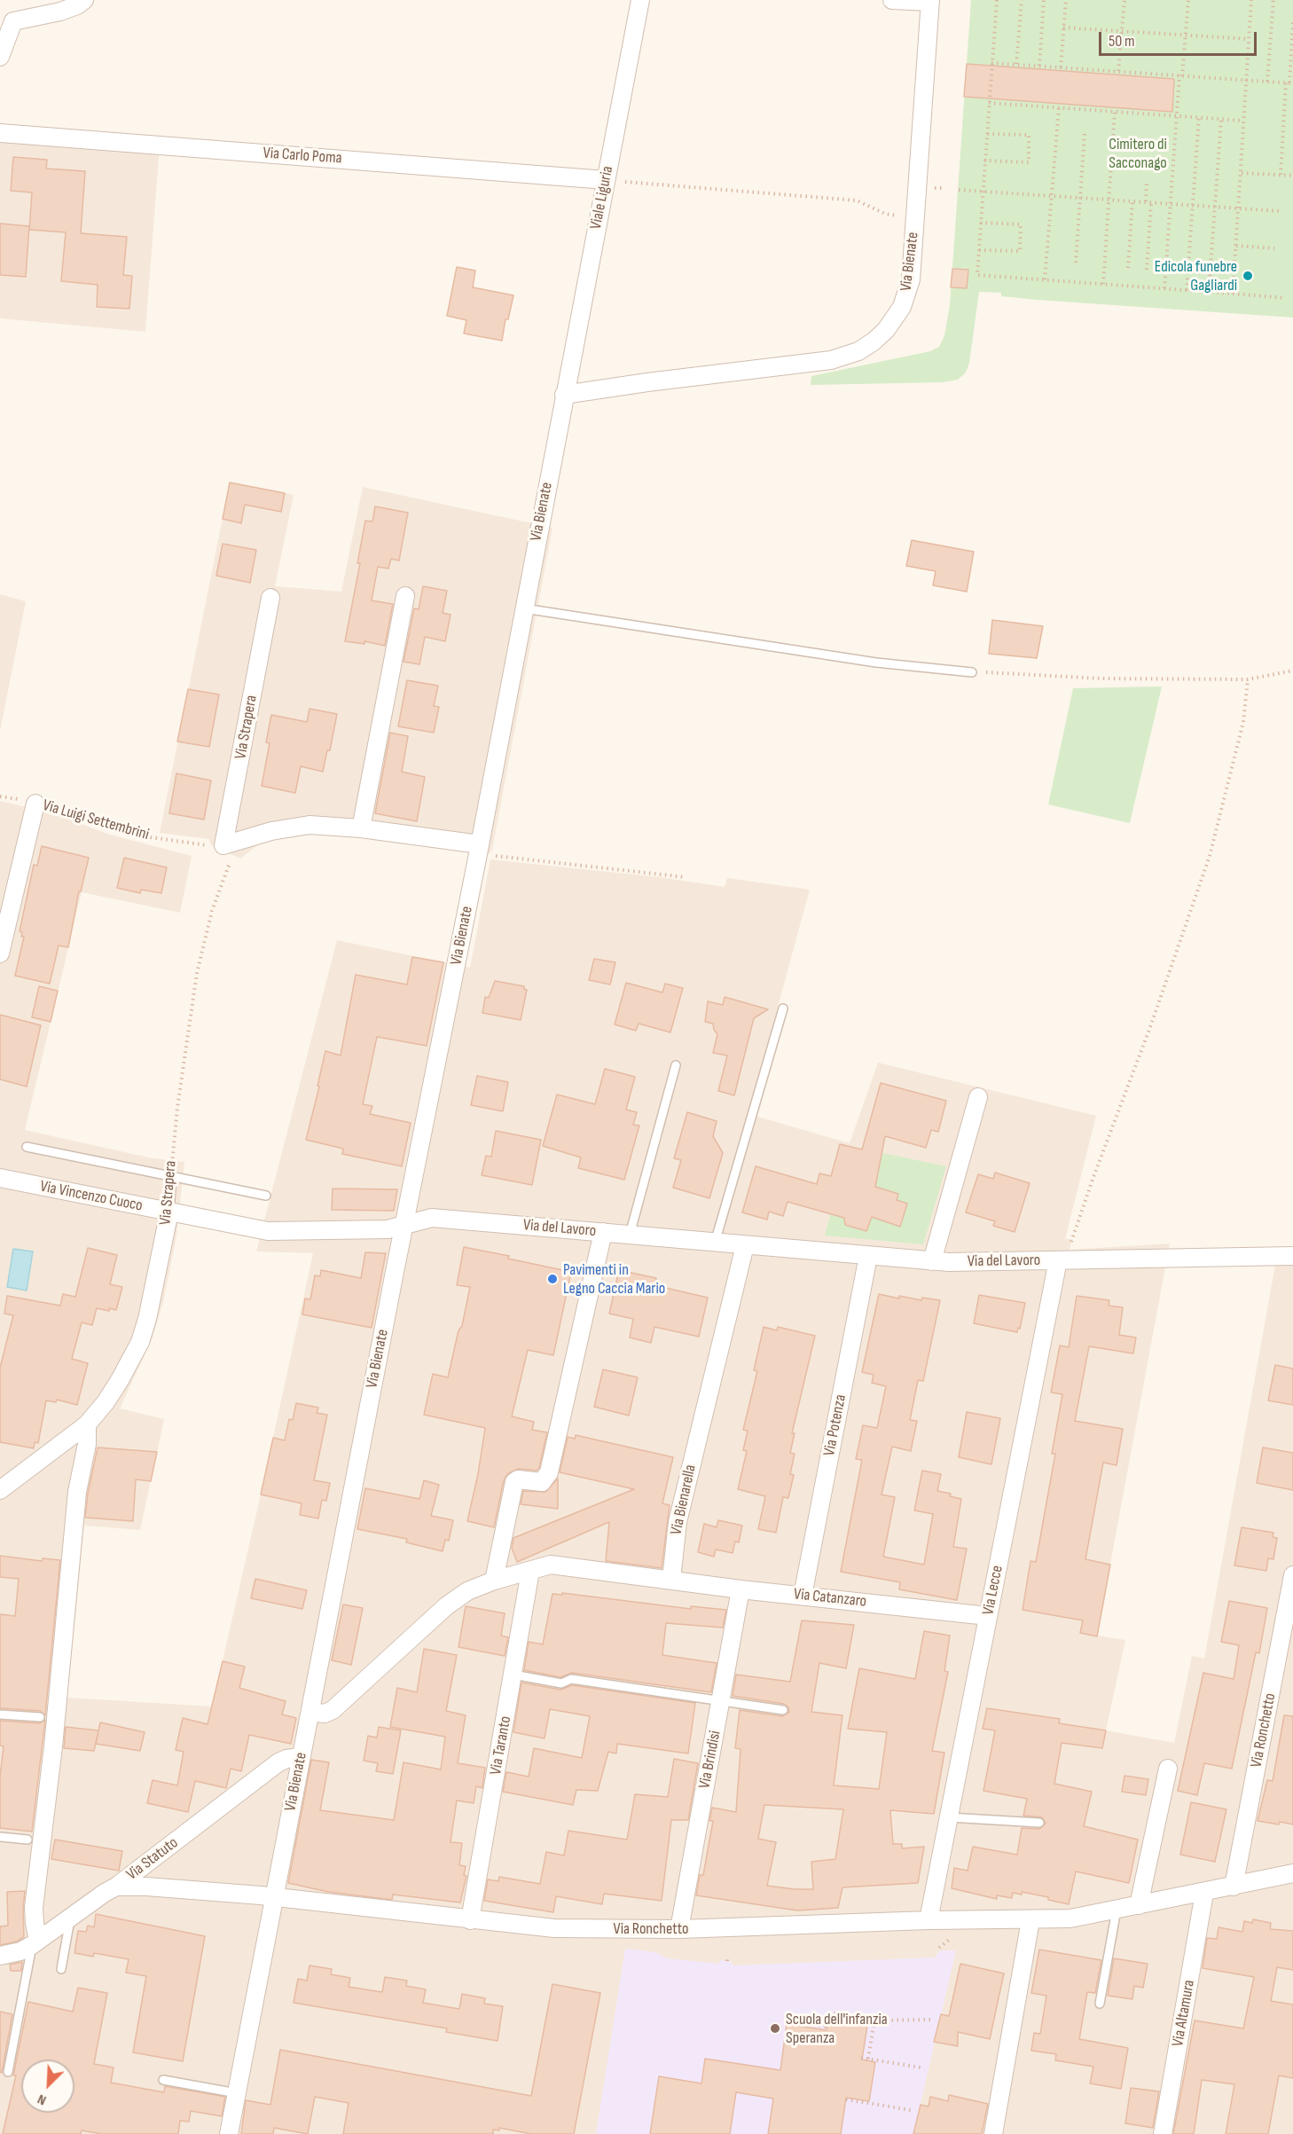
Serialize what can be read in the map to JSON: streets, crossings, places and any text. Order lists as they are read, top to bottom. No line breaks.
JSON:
{"streets":{"street":["Via Carlo Poma","Viale Liguria","Via Bienate","Via Strapera","Via Vincenzo Cuoco","Via del Lavoro","Via Potenza","Via Bienarella","Via Lecce","Via Catanzaro","Via Ronchetto","Via Taranto","Via Brindisi","Via Statuto","Via Altamura"],"path":["Via Luigi Settembrini"]},"crossings":[["Via Carlo Poma","Viale Liguria"],["Viale Liguria","Via Bienate"],["Via Bienate","Via Vincenzo Cuoco"],["Via Bienate","Via del Lavoro"],["Via Bienate","Via Ronchetto"],["Via Bienate","Via Statuto"],["Via Strapera","Via Luigi Settembrini"],["Via Strapera","Via Vincenzo Cuoco"],["Via Vincenzo Cuoco","Via del Lavoro"],["Via del Lavoro","Via Potenza"],["Via del Lavoro","Via Bienarella"],["Via del Lavoro","Via Lecce"],["Via Potenza","Via Catanzaro"],["Via Bienarella","Via Catanzaro"],["Via Lecce","Via Catanzaro"],["Via Lecce","Via Ronchetto"],["Via Catanzaro","Via Brindisi"],["Via Ronchetto","Via Taranto"],["Via Ronchetto","Via Brindisi"],["Via Ronchetto","Via Statuto"],["Via Ronchetto","Via Altamura"]],"parks":["Cimitero di Sacconago"],"places":["Edicola funebre Gagliardi","Pavimenti in Legno Caccia Mario","Scuola dell'infanzia Speranza"],"scale_bar":"50 m","north":"bottom left"}
